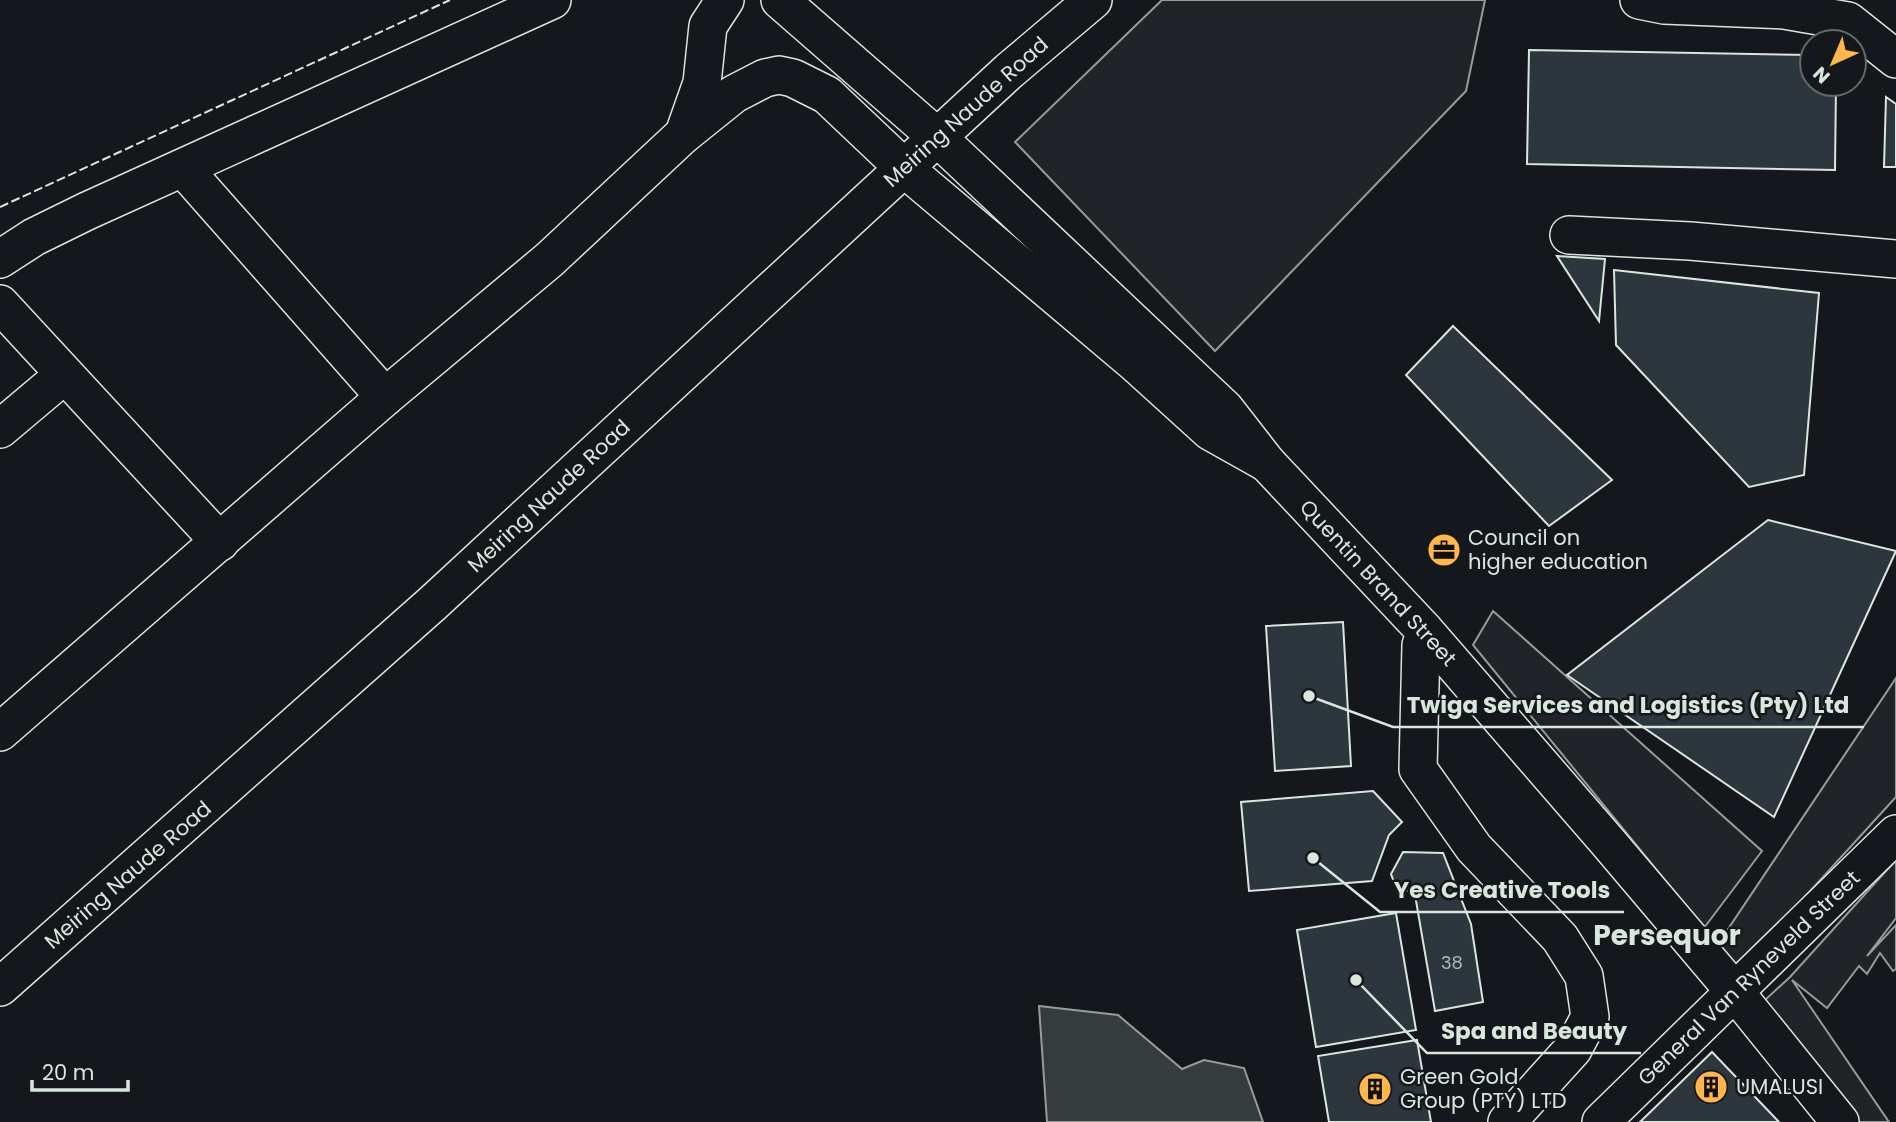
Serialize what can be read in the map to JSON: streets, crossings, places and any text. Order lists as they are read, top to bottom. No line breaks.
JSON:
{"streets":{"street":["Meiring Naude Road","Quentin Brand Street","General Van Ryneveld Street"]},"crossings":[["Meiring Naude Road","Quentin Brand Street"],["Quentin Brand Street","General Van Ryneveld Street"]],"districts":["Persequor"],"places":{"office":["Council on higher education"],"other":["Twiga Services and Logistics (Pty) Ltd","Yes Creative Tools","Spa and Beauty"],"building":["UMALUSI","Green Gold Group (PTY) LTD"]},"house_numbers":["38"],"scale_bar":"20 m","north":"bottom left"}
